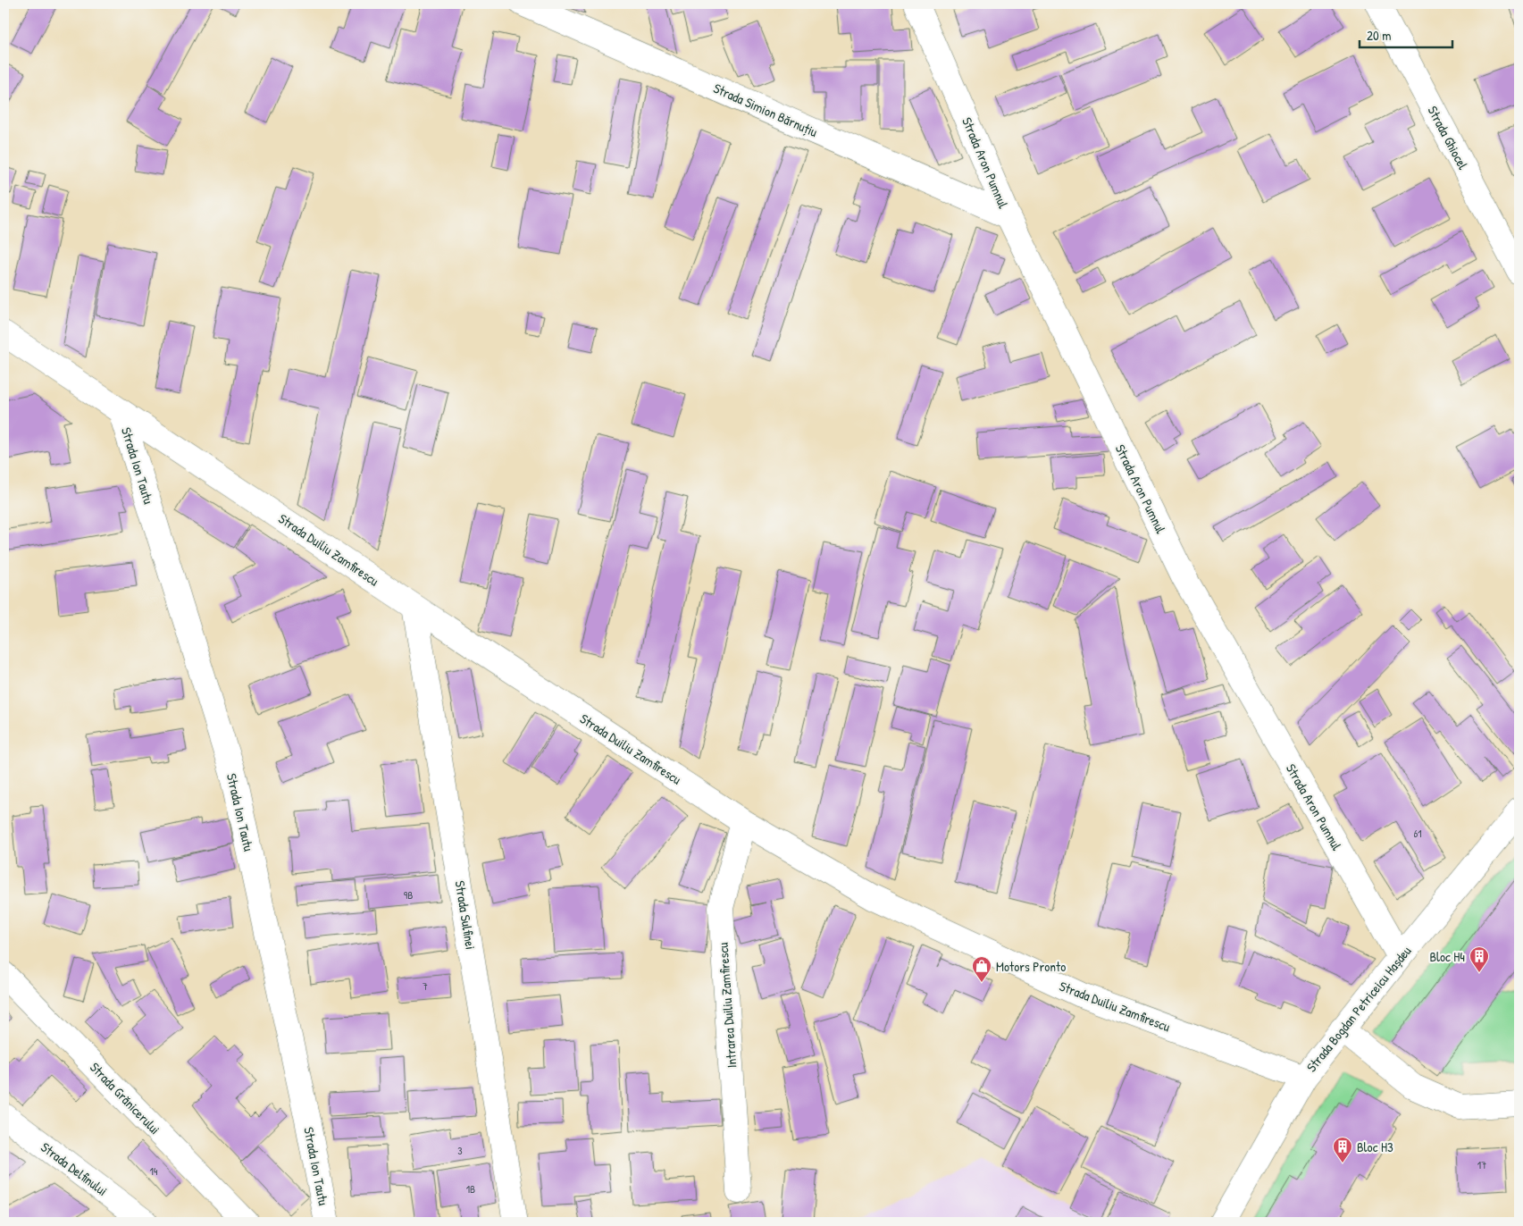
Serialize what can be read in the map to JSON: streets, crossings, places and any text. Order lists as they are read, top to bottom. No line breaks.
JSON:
{"streets":{"street":["Strada Simion Bărnuțiu","Strada Ghiocel","Strada Aron Pumnul","Strada Ion Tautu","Strada Duiliu Zamfirescu","Strada Sulfinei","Intrarea Duiliu Zamfirescu","Strada Bogdan Petriceicu Hașdeu","Strada Grănicerului","Strada Delfinului"]},"crossings":[["Strada Simion Bărnuțiu","Strada Aron Pumnul"],["Strada Aron Pumnul","Strada Bogdan Petriceicu Hașdeu"],["Strada Ion Tautu","Strada Duiliu Zamfirescu"],["Strada Duiliu Zamfirescu","Strada Sulfinei"],["Strada Duiliu Zamfirescu","Intrarea Duiliu Zamfirescu"],["Strada Duiliu Zamfirescu","Strada Bogdan Petriceicu Hașdeu"]],"places":{"building":["Bloc H4","Bloc H3"],"shop":["Motors Pronto"]},"house_numbers":["61","9B","7","3","17","14","1B"],"scale_bar":"20 m"}
